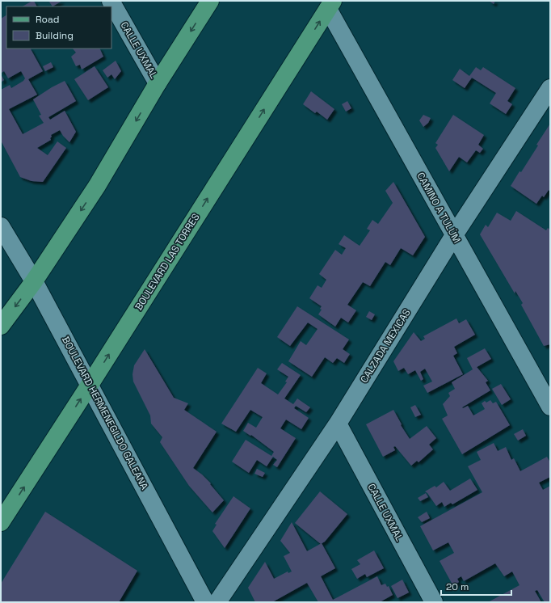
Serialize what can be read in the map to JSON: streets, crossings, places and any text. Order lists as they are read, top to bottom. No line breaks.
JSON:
{"streets":{"main road":["BOULEVARD LAS TORRES"],"street":["CALLE UXMAL","CAMINO A TULÚM","CALZADA MEXICAS","BOULEVARD HERMENEGILDO GALEANA"]},"crossings":[["CALLE UXMAL","CALZADA MEXICAS"],["CAMINO A TULÚM","BOULEVARD LAS TORRES"],["CAMINO A TULÚM","CALZADA MEXICAS"],["BOULEVARD LAS TORRES","BOULEVARD HERMENEGILDO GALEANA"]],"legend":["Road","Building"],"scale_bar":"20 m"}
